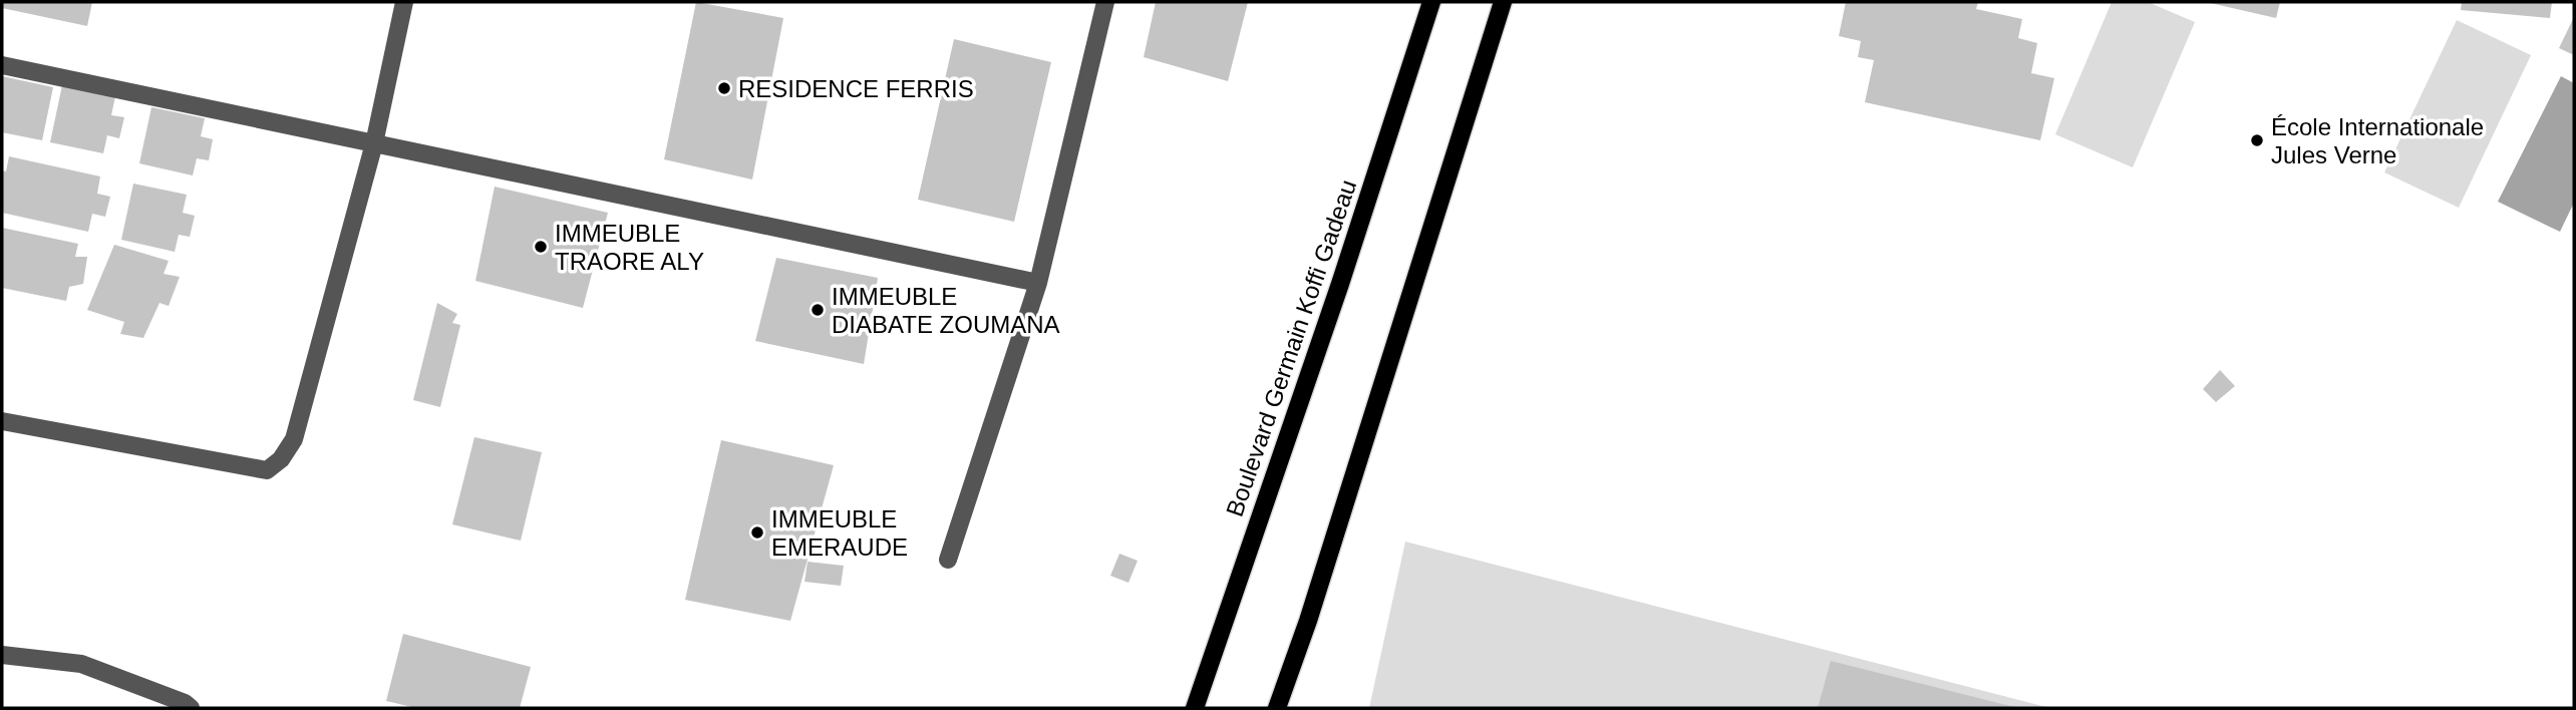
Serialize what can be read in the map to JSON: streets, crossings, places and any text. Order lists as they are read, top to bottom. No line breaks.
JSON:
{"streets":{"main road":["Boulevard Germain Koffi Gadeau"]},"places":["RESIDENCE FERRIS","École Internationale Jules Verne","IMMEUBLE TRAORE ALY","IMMEUBLE DIABATE ZOUMANA","IMMEUBLE EMERAUDE"]}
